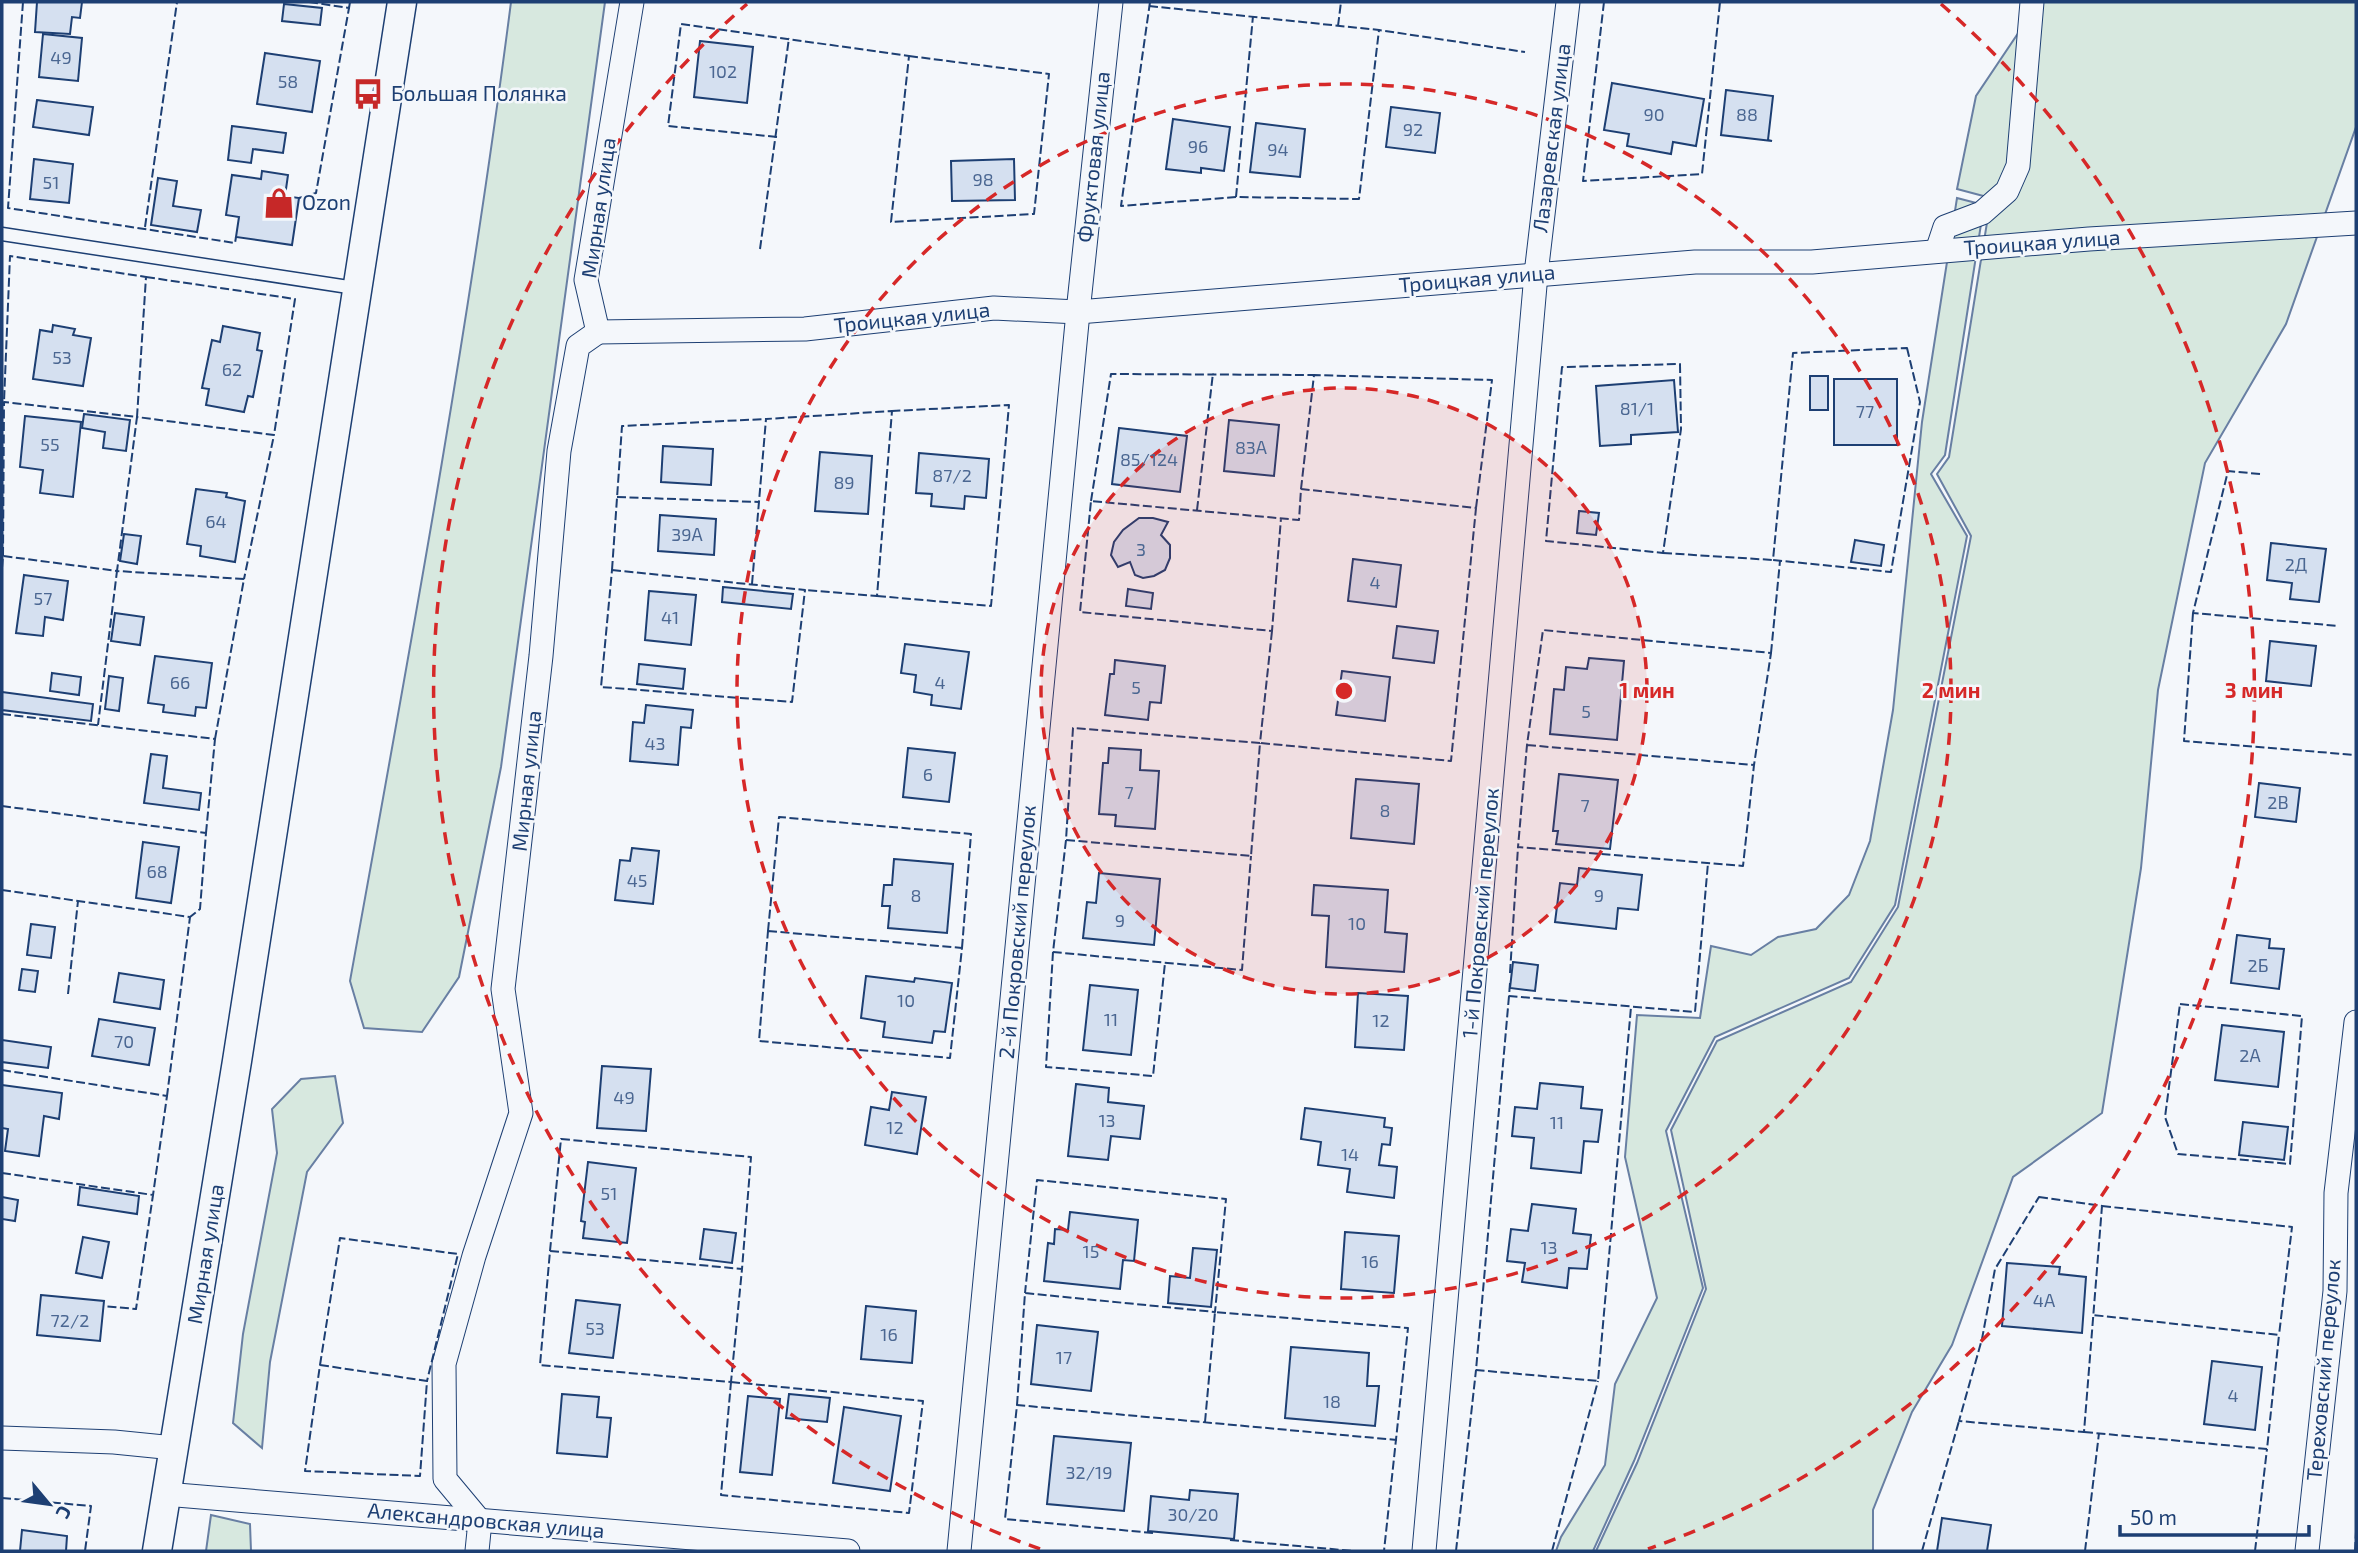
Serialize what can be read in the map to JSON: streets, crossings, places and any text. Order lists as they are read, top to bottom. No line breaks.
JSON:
{"streets":{"street":["Лазаревская улица","Фруктовая улица","Мирная улица","Троицкая улица","1-й Покровский переулок","2-й Покровский переулок","Тереховский переулок","Александровская улица"]},"crossings":[["Лазаревская улица","Троицкая улица"],["Лазаревская улица","1-й Покровский переулок"],["Фруктовая улица","Троицкая улица"],["Фруктовая улица","2-й Покровский переулок"],["Мирная улица","Троицкая улица"],["Мирная улица","Александровская улица"],["Троицкая улица","1-й Покровский переулок"],["Троицкая улица","2-й Покровский переулок"]],"places":{"bus stop":["Большая Полянка"],"shop":["Ozon"]},"house_numbers":["49","102","58","90","88","92","96","94","98","51","53","62","81/1","77","55","83А","85/124","87/2","89","64","39А","3","2Д","4","57","41","66","4","5","5","43","6","7","2В","7","8","68","45","8","9","9","10","2Б","10","11","12","70","2А","49","13","11","12","14","51","13","15","16","4А","72/2","53","16","17","4","18","32/19","30/20"],"scale_bar":"50 m","north":"bottom right","rings":["1 мин","2 мин","3 мин"]}
